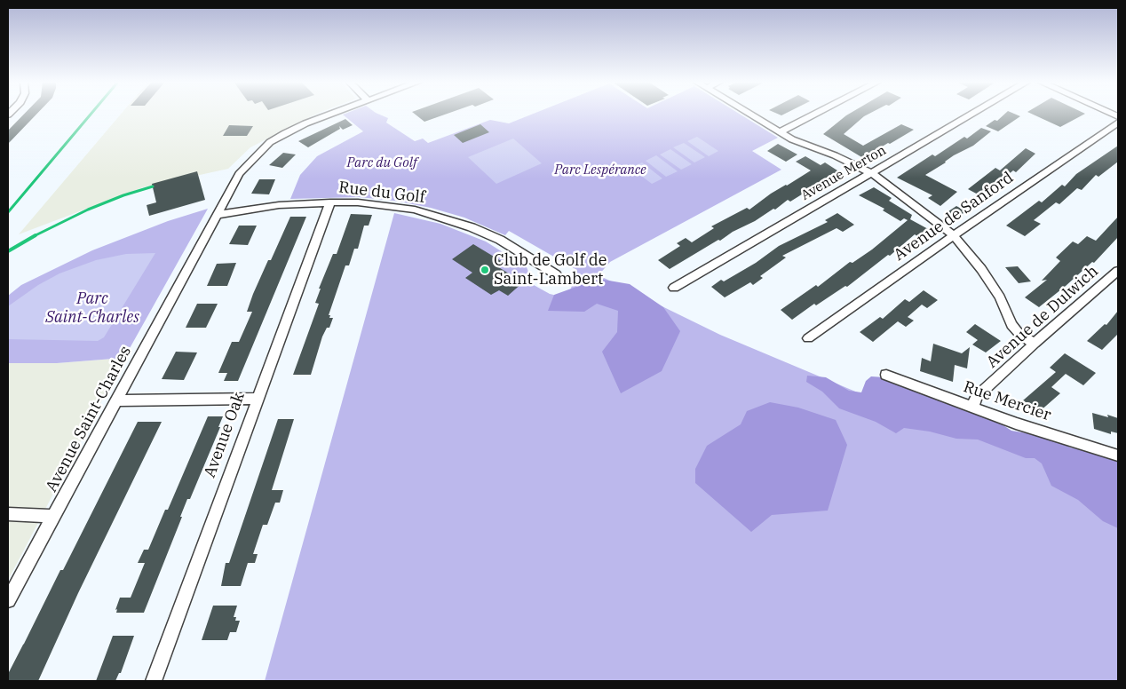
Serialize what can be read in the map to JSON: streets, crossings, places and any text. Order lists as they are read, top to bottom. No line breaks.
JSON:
{"streets":{"street":["Avenue Merton","Rue du Golf","Avenue de Sanford","Avenue de Dulwich","Rue Mercier","Avenue Saint-Charles","Avenue Oak"]},"crossings":[["Rue du Golf","Avenue Saint-Charles"],["Rue du Golf","Avenue Oak"],["Avenue de Dulwich","Rue Mercier"]],"parks":["Parc du Golf","Parc Lespérance","Parc Saint-Charles"],"places":["Club de Golf de Saint-Lambert"]}
